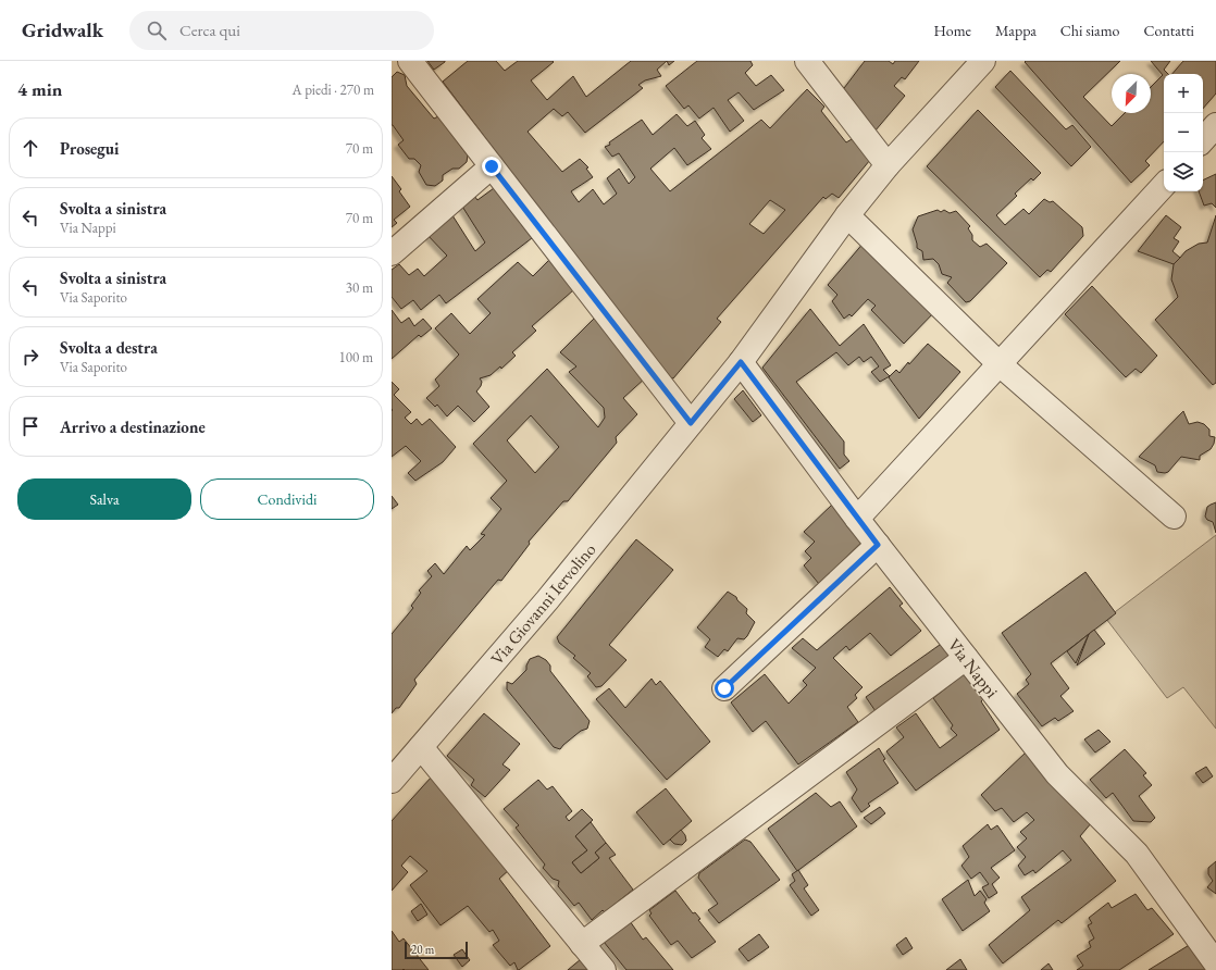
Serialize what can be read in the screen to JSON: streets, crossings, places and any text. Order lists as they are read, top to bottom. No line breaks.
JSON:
{"streets":{"street":["Via Giovanni Iervolino","Via Nappi"]},"crossings":[["Via Giovanni Iervolino","Via Nappi"]],"scale_bar":"20 m","north":"bottom left","page":{"header":"Gridwalk","search":"Cerca qui","nav":["Home","Mappa","Chi siamo","Contatti"],"heading":["4 min","A piedi · 270 m"],"map_buttons":["+","−"],"list":[["Prosegui","70 m"],["Svolta a sinistra","Via Nappi","70 m"],["Svolta a sinistra","Via Saporito","30 m"],["Svolta a destra","Via Saporito","100 m"],"Arrivo a destinazione"],"buttons":["Salva","Condividi"],"scale":"20 m"}}
